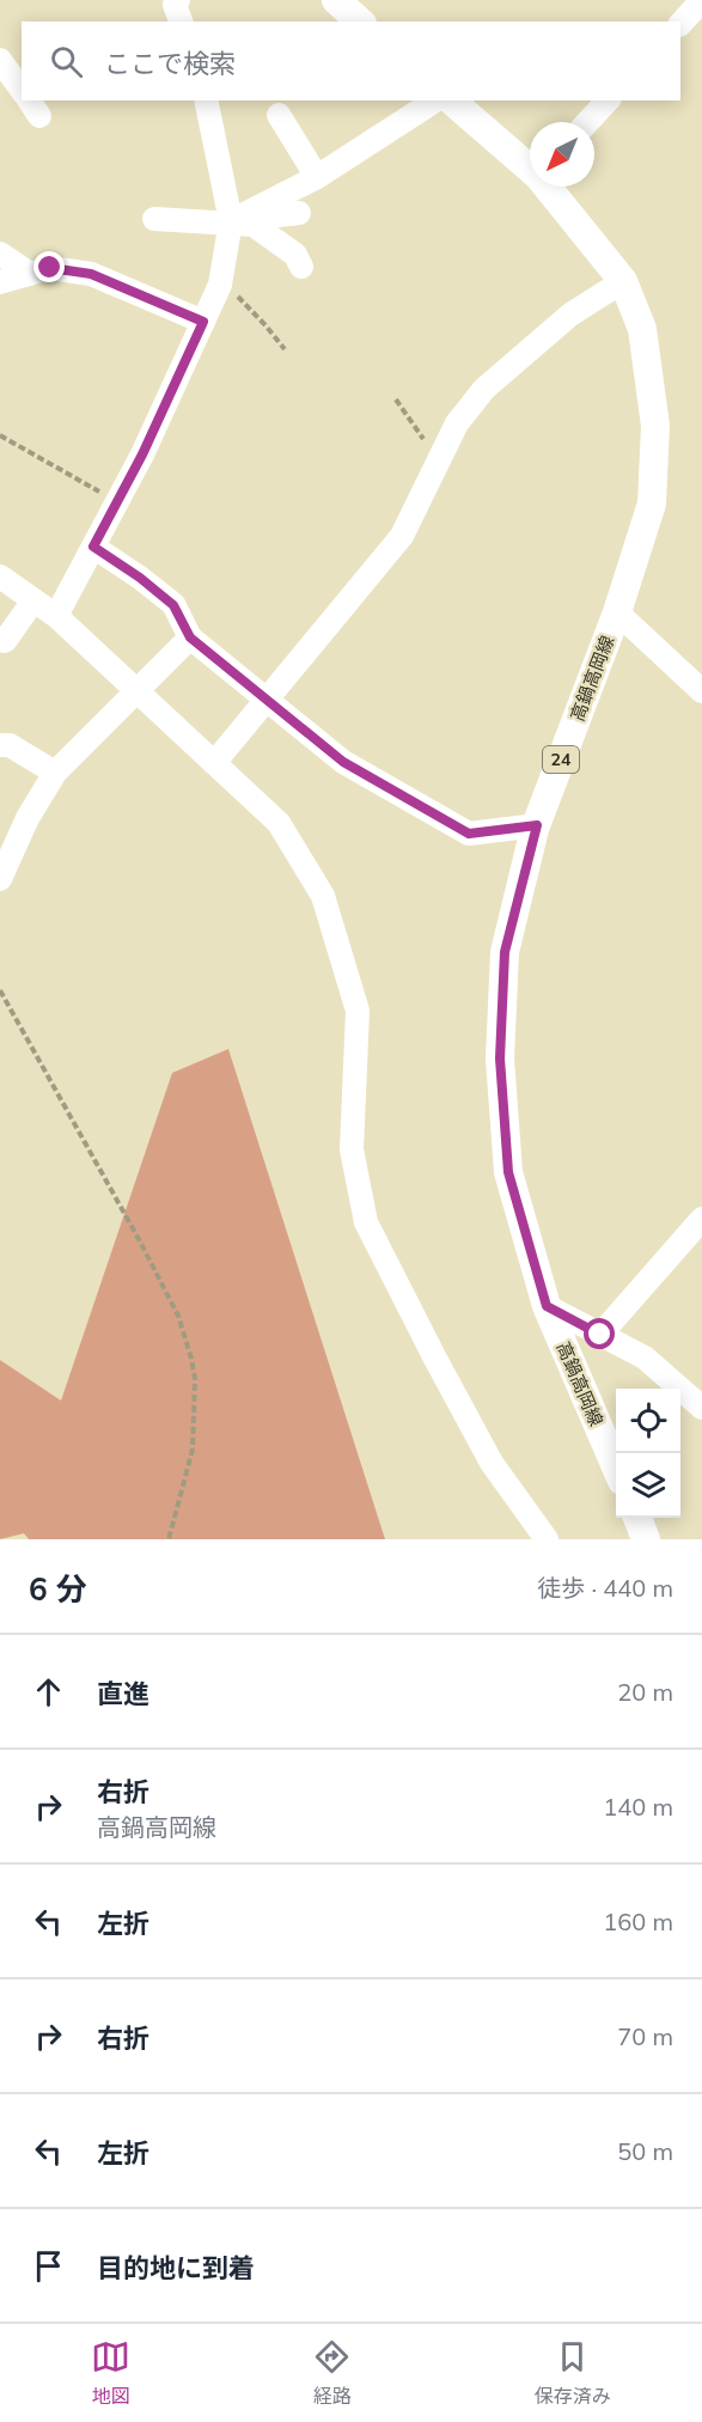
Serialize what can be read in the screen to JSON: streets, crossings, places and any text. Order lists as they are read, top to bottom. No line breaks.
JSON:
{"streets":{"main road":["高鍋高岡線","24"]},"north":"bottom left","page":{"search":"ここで検索","heading":["6 分","徒歩 · 440 m"],"list":[["直進","20 m"],["右折","高鍋高岡線","140 m"],["左折","160 m"],["右折","70 m"],["左折","50 m"],"目的地に到着"],"nav":["地図","経路","保存済み"]}}
